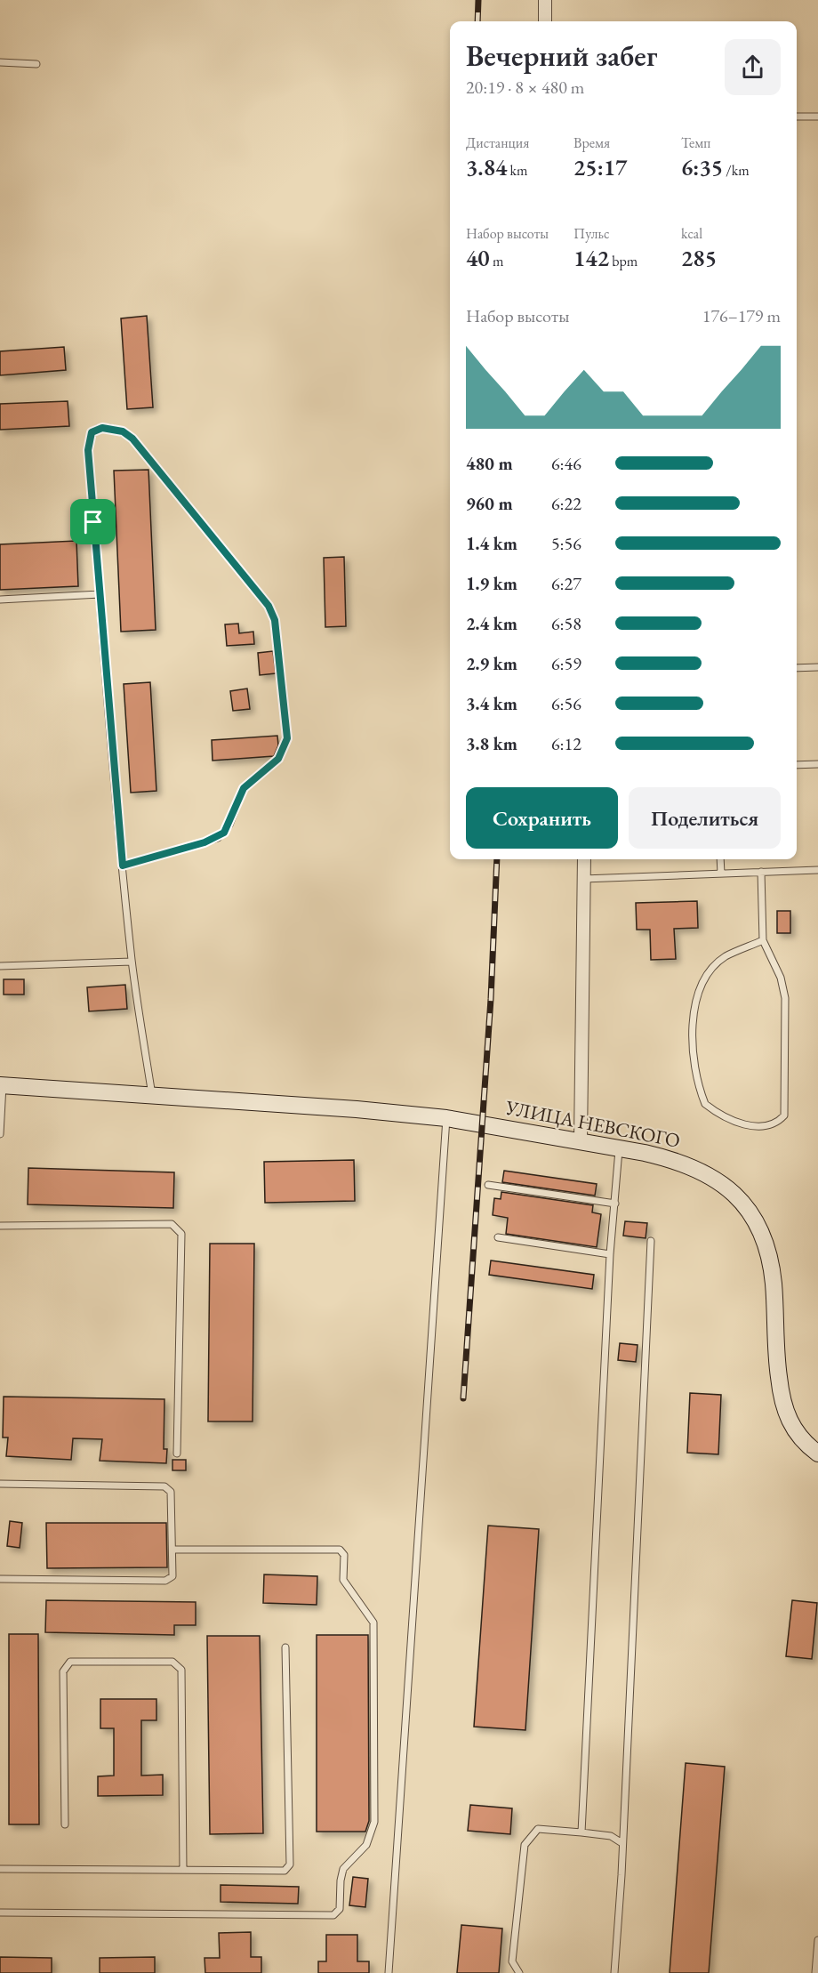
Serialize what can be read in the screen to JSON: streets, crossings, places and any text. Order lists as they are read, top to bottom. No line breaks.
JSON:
{"streets":{"main road":["УЛИЦА НЕВСКОГО"]},"page":{"heading":["Вечерний забег","20:19 · 8 × 480 m"],"stats":[["Дистанция","3.84 km"],["Время","25:17"],["Темп","6:35 /km"],["Набор высоты","40 m"],["Пульс","142 bpm"],["kcal","285"]],"chart":["Набор высоты","176–179 m"],"list":[{"name":"480 m","note":"6:46"},{"name":"960 m","note":"6:22"},{"name":"1.4 km","note":"5:56"},{"name":"1.9 km","note":"6:27"},{"name":"2.4 km","note":"6:58"},{"name":"2.9 km","note":"6:59"},{"name":"3.4 km","note":"6:56"},{"name":"3.8 km","note":"6:12"}],"buttons":["Сохранить","Поделиться"]}}
